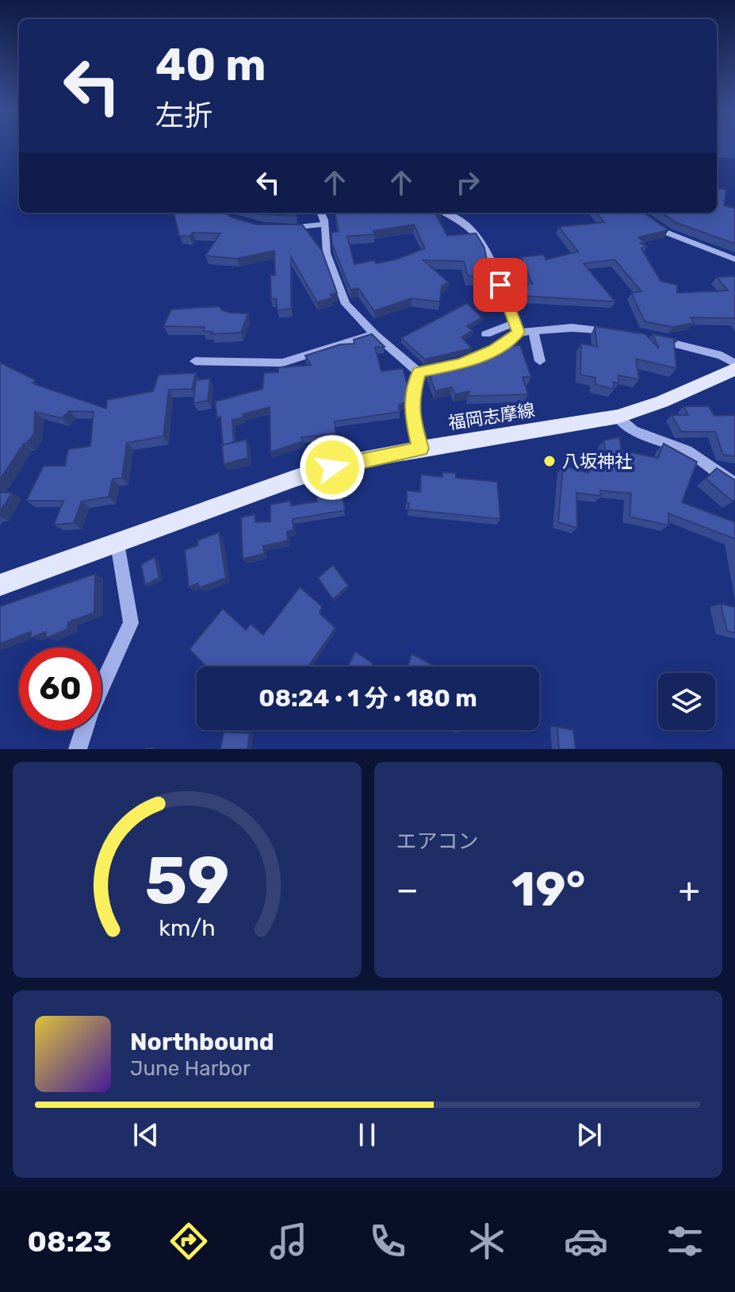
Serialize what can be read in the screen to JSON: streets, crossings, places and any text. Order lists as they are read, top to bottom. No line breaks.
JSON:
{"streets":{"main road":["福岡志摩線"]},"places":["八坂神社"],"page":{"turn":["40 m","左折"],"limit":"60","trip":"08:24 · 1 分 · 180 m","tile":"エアコン","heat":["−","19°","+"],"song":["Northbound","June Harbor"],"tabs":"08:23","gauge":["59","km/h"]}}
